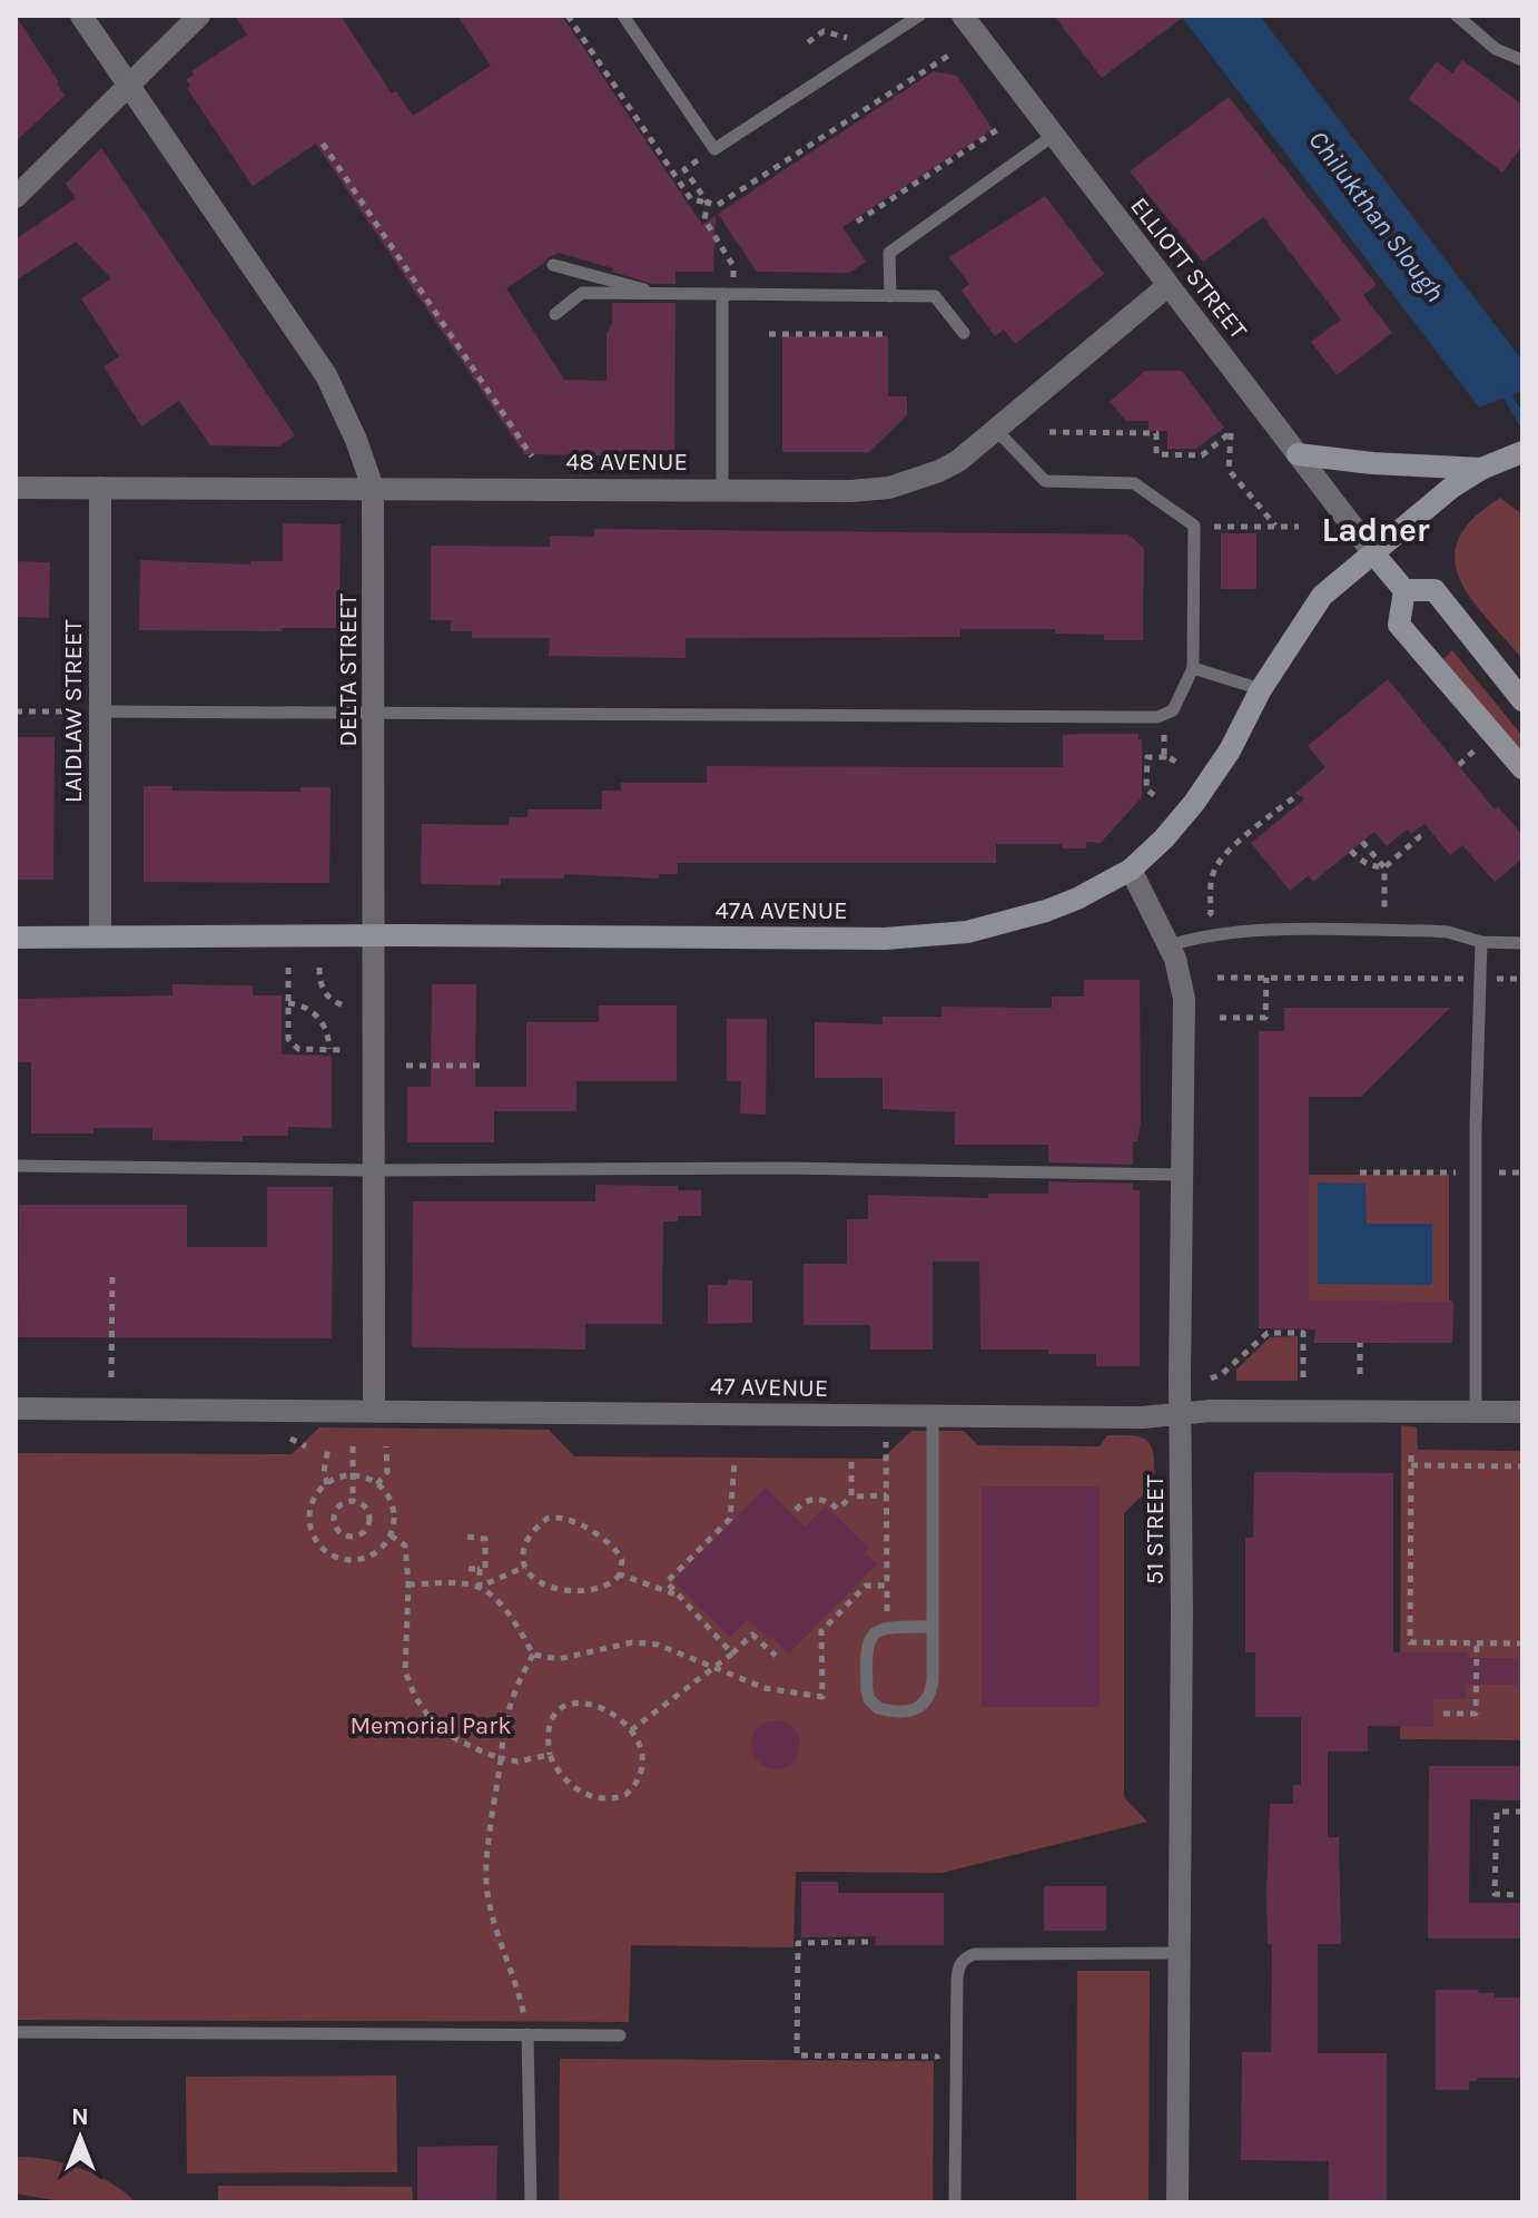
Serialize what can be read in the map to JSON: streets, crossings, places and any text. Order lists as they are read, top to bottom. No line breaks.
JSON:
{"streets":{"main road":["47A AVENUE"],"street":["ELLIOTT STREET","48 AVENUE","DELTA STREET","LAIDLAW STREET","47 AVENUE","51 STREET"]},"crossings":[["ELLIOTT STREET","48 AVENUE"],["ELLIOTT STREET","47A AVENUE"],["48 AVENUE","DELTA STREET"],["48 AVENUE","LAIDLAW STREET"],["DELTA STREET","47A AVENUE"],["DELTA STREET","47 AVENUE"],["LAIDLAW STREET","47A AVENUE"],["47A AVENUE","51 STREET"],["47 AVENUE","51 STREET"]],"districts":["Ladner"],"water":["Chilukthan Slough"],"parks":["Memorial Park"],"north":"top"}
